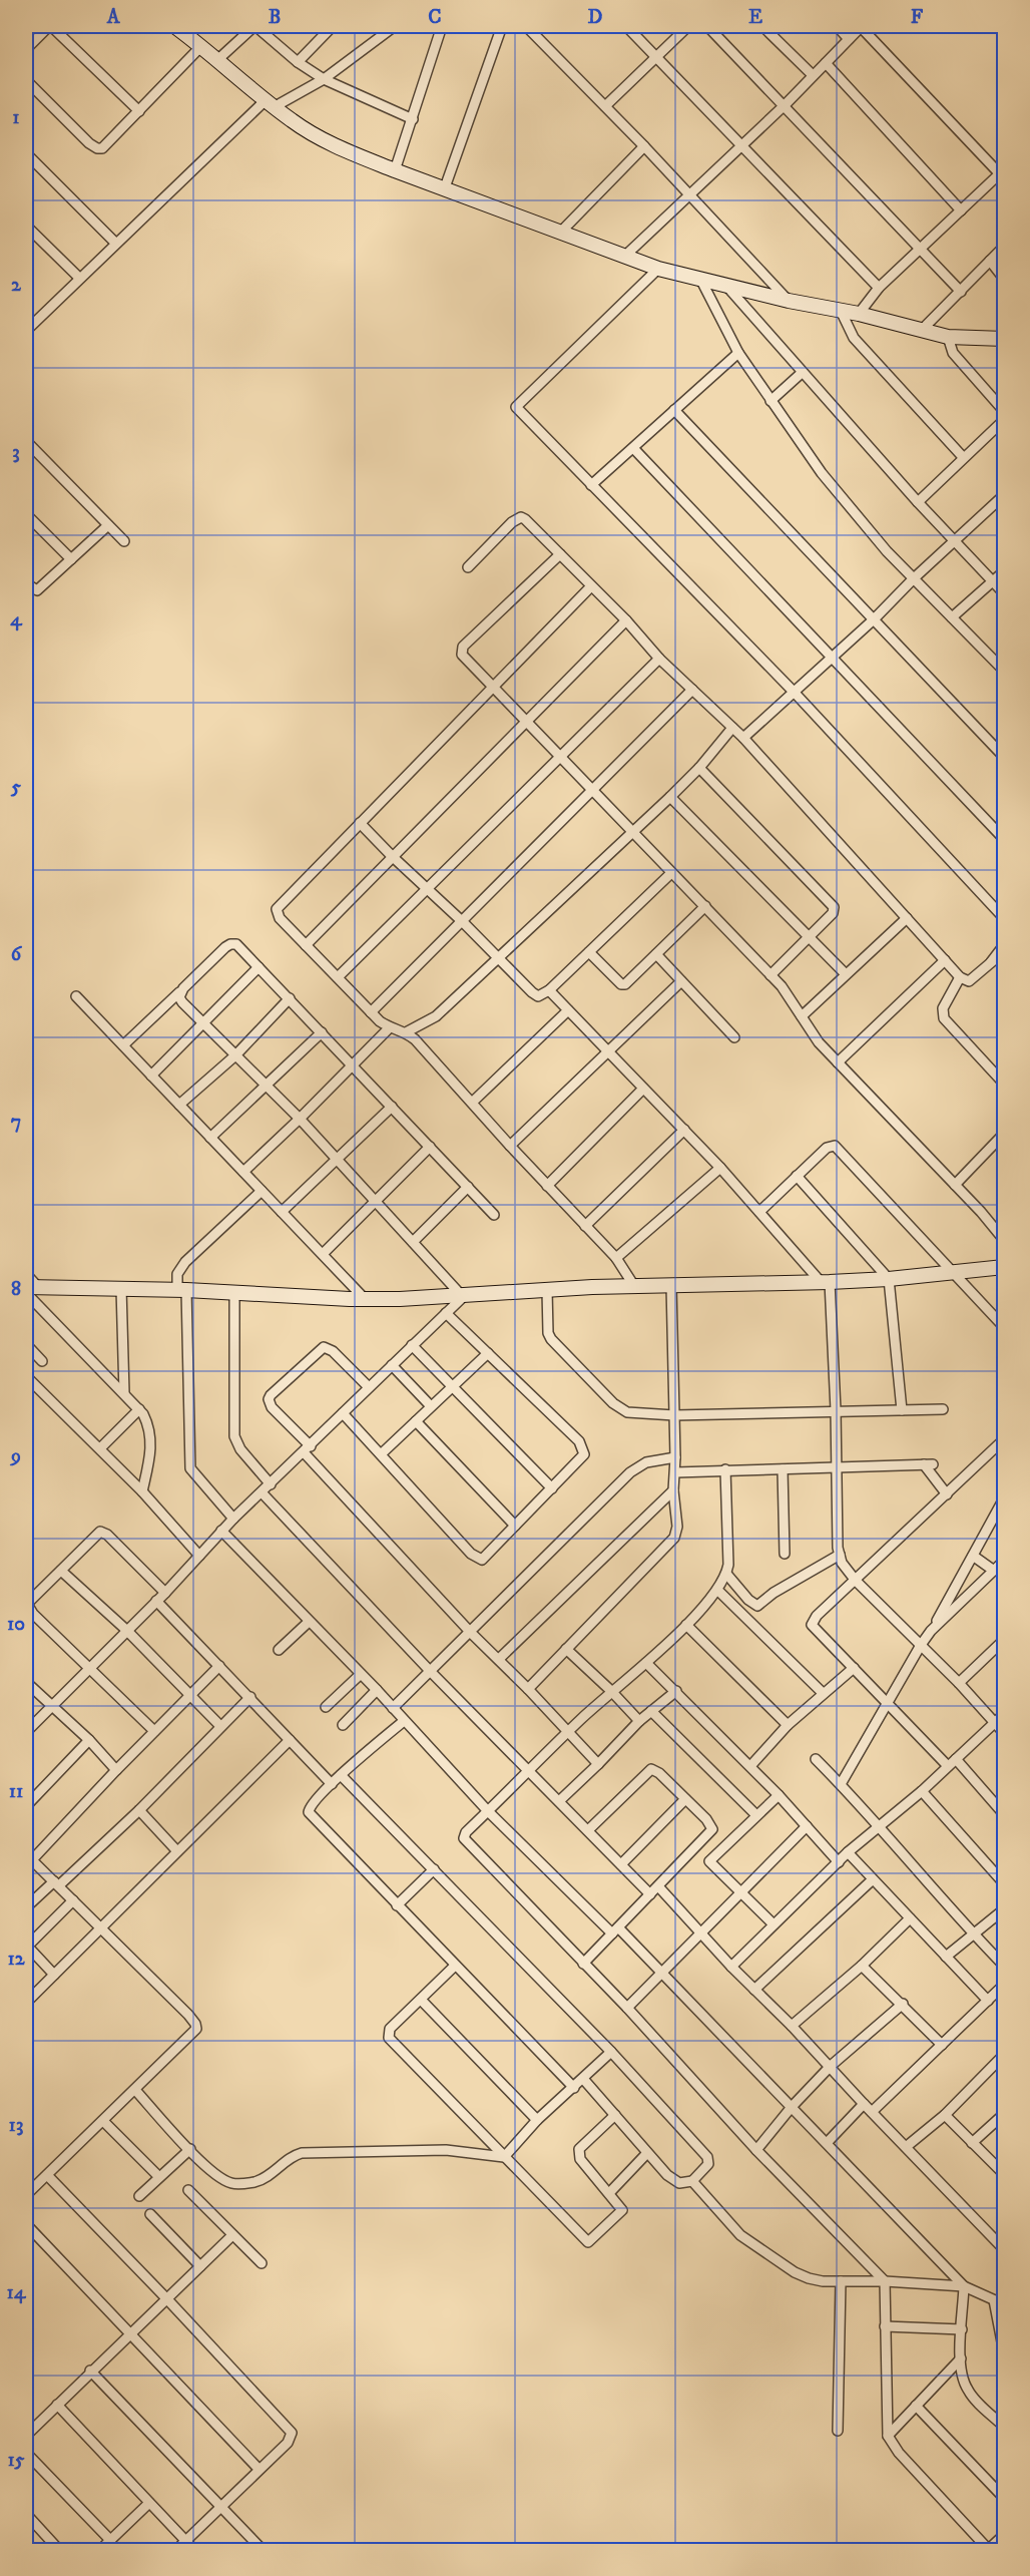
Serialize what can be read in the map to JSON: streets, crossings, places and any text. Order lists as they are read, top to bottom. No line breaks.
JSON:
{"grid":{"columns":["A","B","C","D","E","F"],"rows":["1","2","3","4","5","6","7","8","9","10","11","12","13","14","15"]}}
